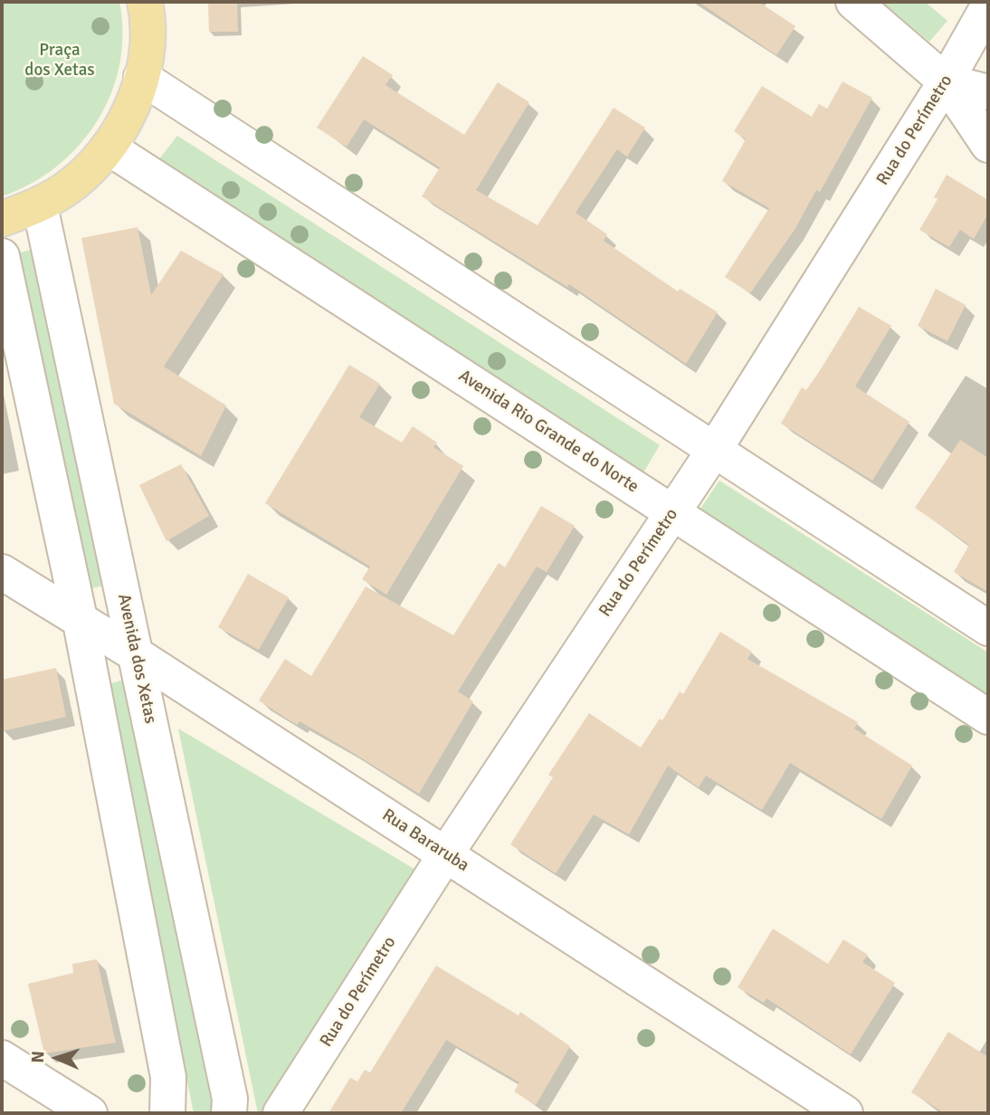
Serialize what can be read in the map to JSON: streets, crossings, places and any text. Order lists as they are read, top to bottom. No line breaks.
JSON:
{"streets":{"street":["Rua do Perímetro","Avenida Rio Grande do Norte","Avenida dos Xetas","Rua Bararuba"]},"crossings":[["Rua do Perímetro","Avenida Rio Grande do Norte"],["Rua do Perímetro","Rua Bararuba"],["Avenida dos Xetas","Rua Bararuba"]],"parks":["Praça dos Xetas"],"north":"left"}
